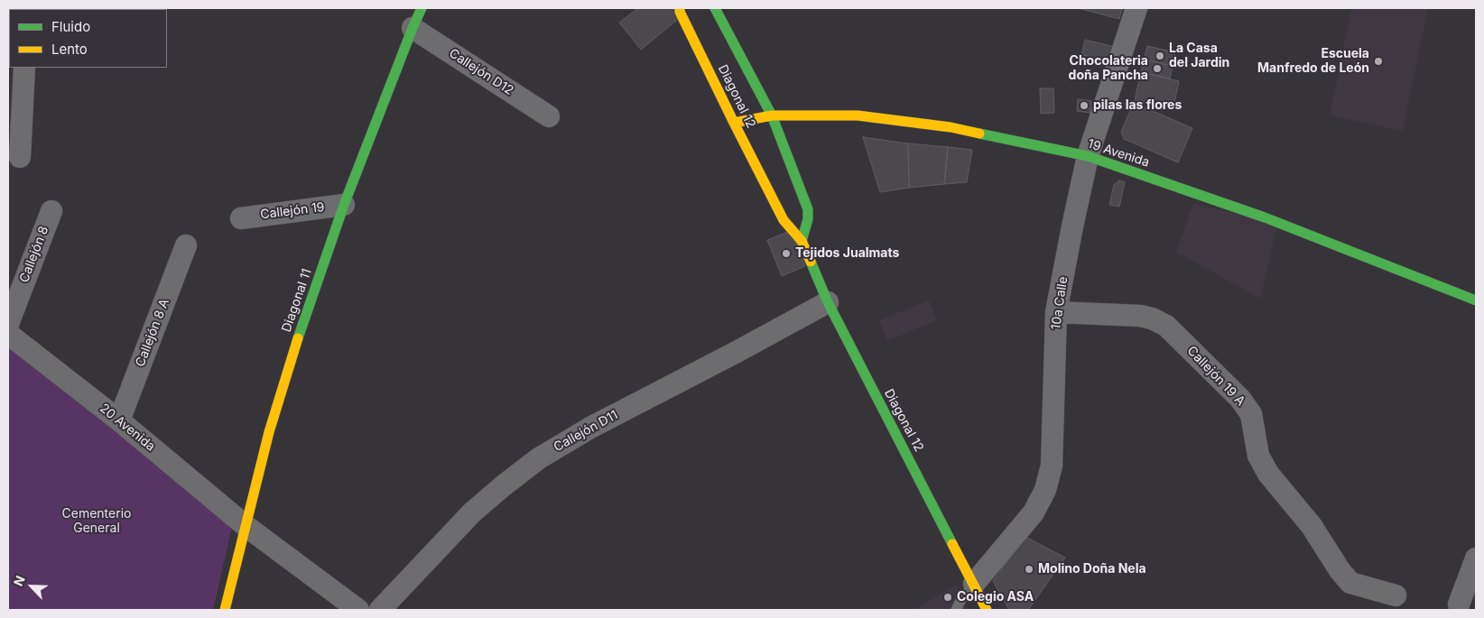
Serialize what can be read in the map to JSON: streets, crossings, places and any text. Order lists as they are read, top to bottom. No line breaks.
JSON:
{"streets":{"street":["Callejón D12","Diagonal 12","19 Avenida","Callejón 19","Callejón 8","Diagonal 11","10a Calle","Callejón 8 A","Callejón 19 A","20 Avenida","Callejón D11"]},"crossings":[["Callejón D12","Diagonal 11"],["Diagonal 12","19 Avenida"],["Diagonal 12","10a Calle"],["Diagonal 12","Callejón D11"],["19 Avenida","10a Calle"],["Callejón 19","Diagonal 11"],["Diagonal 11","20 Avenida"],["10a Calle","Callejón 19 A"],["Callejón 8 A","20 Avenida"]],"parks":["Cementerio General"],"places":["La Casa del Jardin","Escuela Manfredo de León","Chocolateria doña Pancha","pilas las flores","Tejidos Jualmats","Molino Doña Nela","Colegio ASA"],"legend":["Fluido","Lento"],"north":"top left"}
